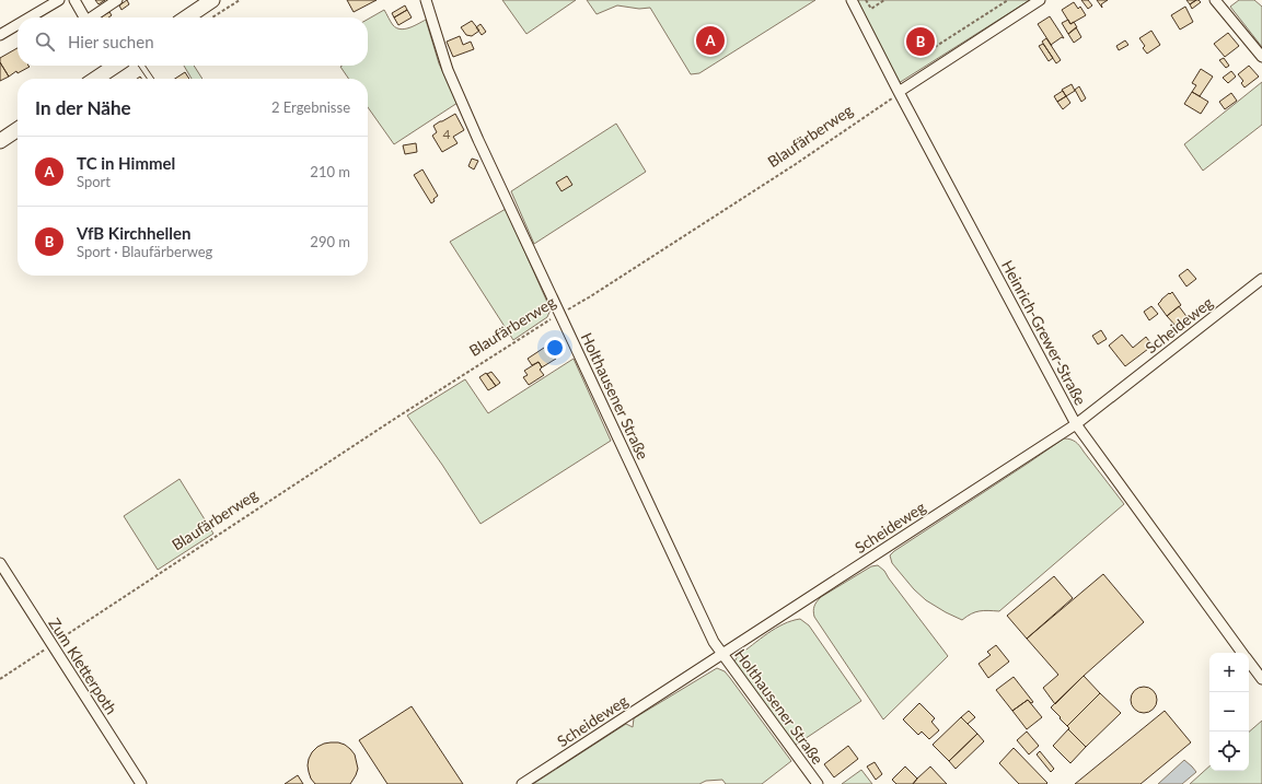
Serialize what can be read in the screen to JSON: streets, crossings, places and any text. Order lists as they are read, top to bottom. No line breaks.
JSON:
{"streets":{"street":["Scheideweg","Heinrich-Grewer-Straße","Holthausener Straße","Zum Kletterpoth"],"path":["Blaufärberweg"]},"crossings":[["Blaufärberweg","Heinrich-Grewer-Straße"],["Blaufärberweg","Holthausener Straße"],["Blaufärberweg","Zum Kletterpoth"],["Scheideweg","Heinrich-Grewer-Straße"],["Scheideweg","Holthausener Straße"]],"house_numbers":["4"],"page":{"search":"Hier suchen","pins":["A","B"],"heading":["In der Nähe","2 Ergebnisse"],"list":[{"mark":"A","name":"TC in Himmel","note":"Sport","value":"210 m"},{"mark":"B","name":"VfB Kirchhellen","note":"Sport · Blaufärberweg","value":"290 m"}],"map_buttons":["+","−"]}}
